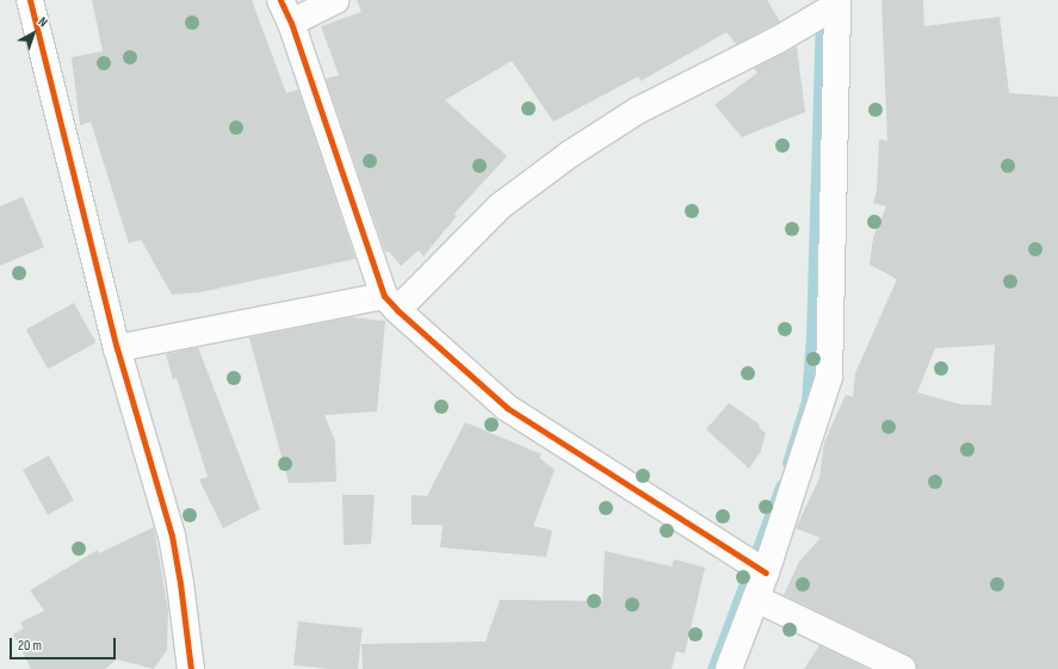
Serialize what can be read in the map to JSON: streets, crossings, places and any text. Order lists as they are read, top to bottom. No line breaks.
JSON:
{"scale_bar":"20 m","north":"top right"}
